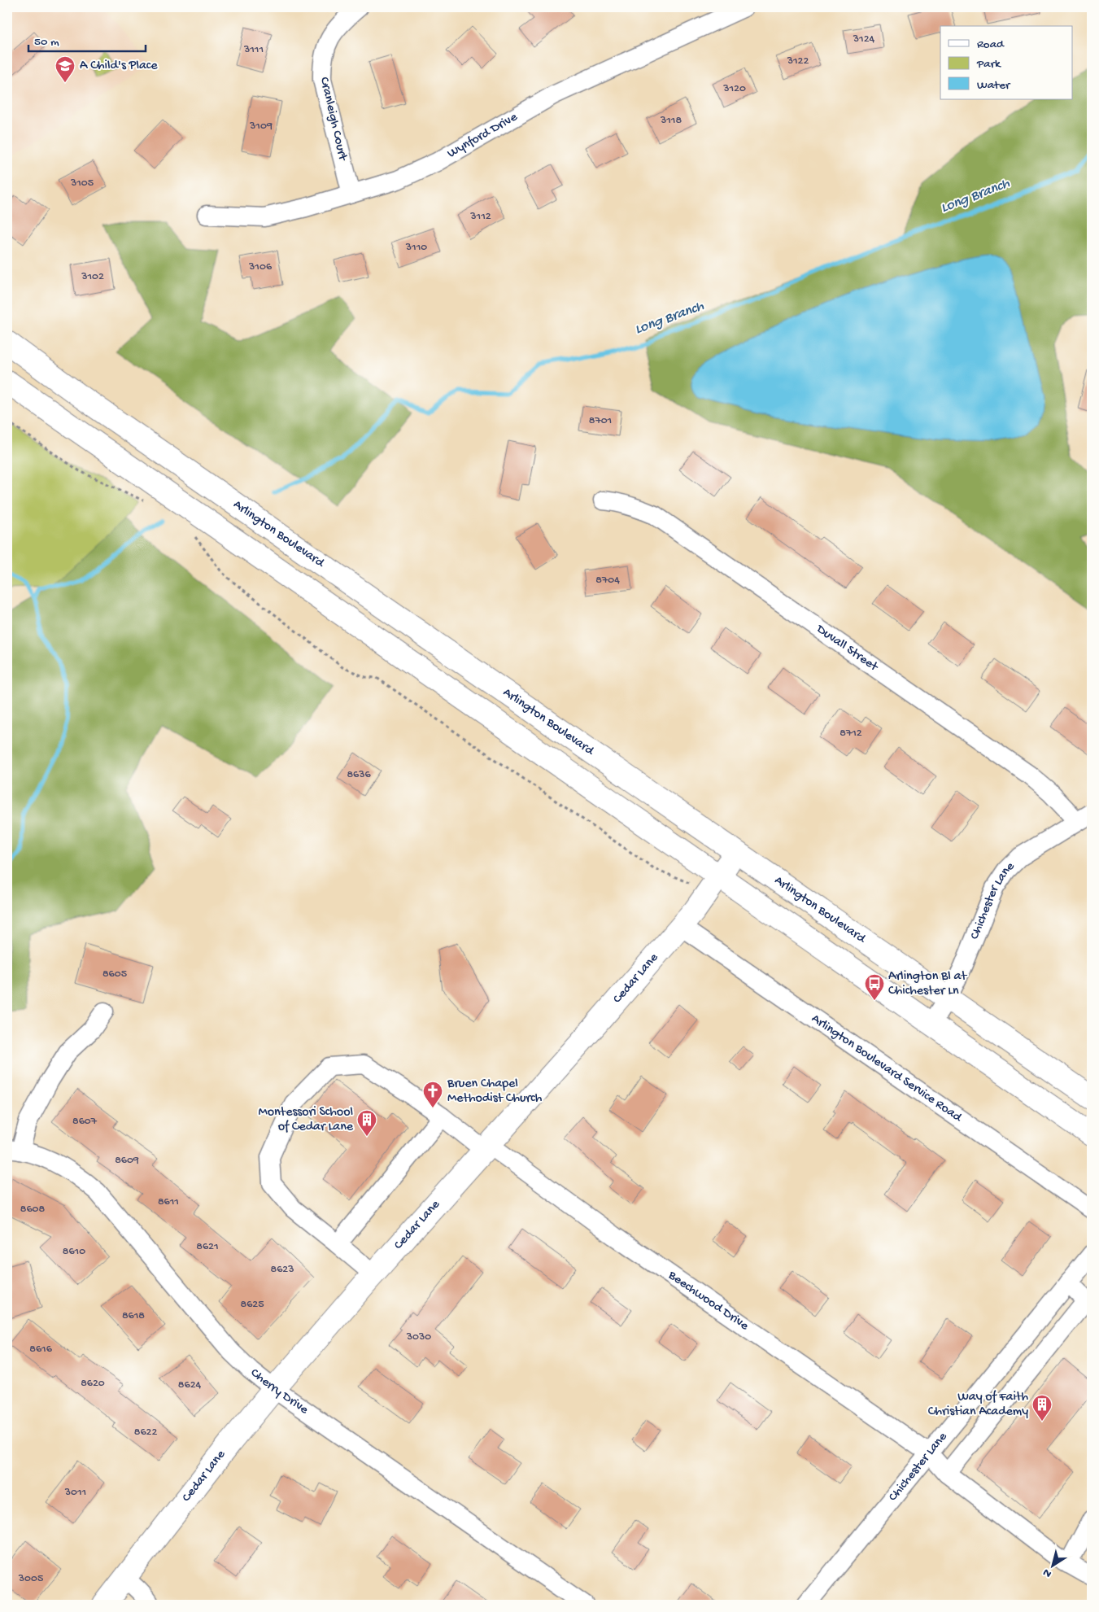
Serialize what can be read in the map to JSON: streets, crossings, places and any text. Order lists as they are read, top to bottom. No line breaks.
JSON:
{"streets":{"main road":["Arlington Boulevard","Cedar Lane"],"street":["Cranleigh Court","Wynford Drive","Duvall Street","Chichester Lane","Arlington Boulevard Service Road","Beechwood Drive","Cherry Drive"]},"crossings":[["Cranleigh Court","Wynford Drive"],["Arlington Boulevard","Chichester Lane"],["Arlington Boulevard","Cedar Lane"],["Duvall Street","Chichester Lane"],["Chichester Lane","Beechwood Drive"],["Cedar Lane","Arlington Boulevard Service Road"],["Cedar Lane","Beechwood Drive"],["Cedar Lane","Cherry Drive"]],"water":["Long Branch"],"places":{"school or university":["A Child's Place"],"bus stop":["Arlington Bl at Chichester Ln"],"church":["Bruen Chapel Methodist Church"],"building":["Montessori School of Cedar Lane","Way of Faith Christian Academy"]},"house_numbers":["3124","3111","3122","3120","3118","3109","3105","3112","3110","3106","3102","8701","8704","8712","8636","8605","8607","8609","8611","8608","8621","8610","8623","8625","8618","3030","8616","8620","8624","8622","3011","3005"],"legend":["Road","Park","Water"],"scale_bar":"50 m","north":"bottom left"}
